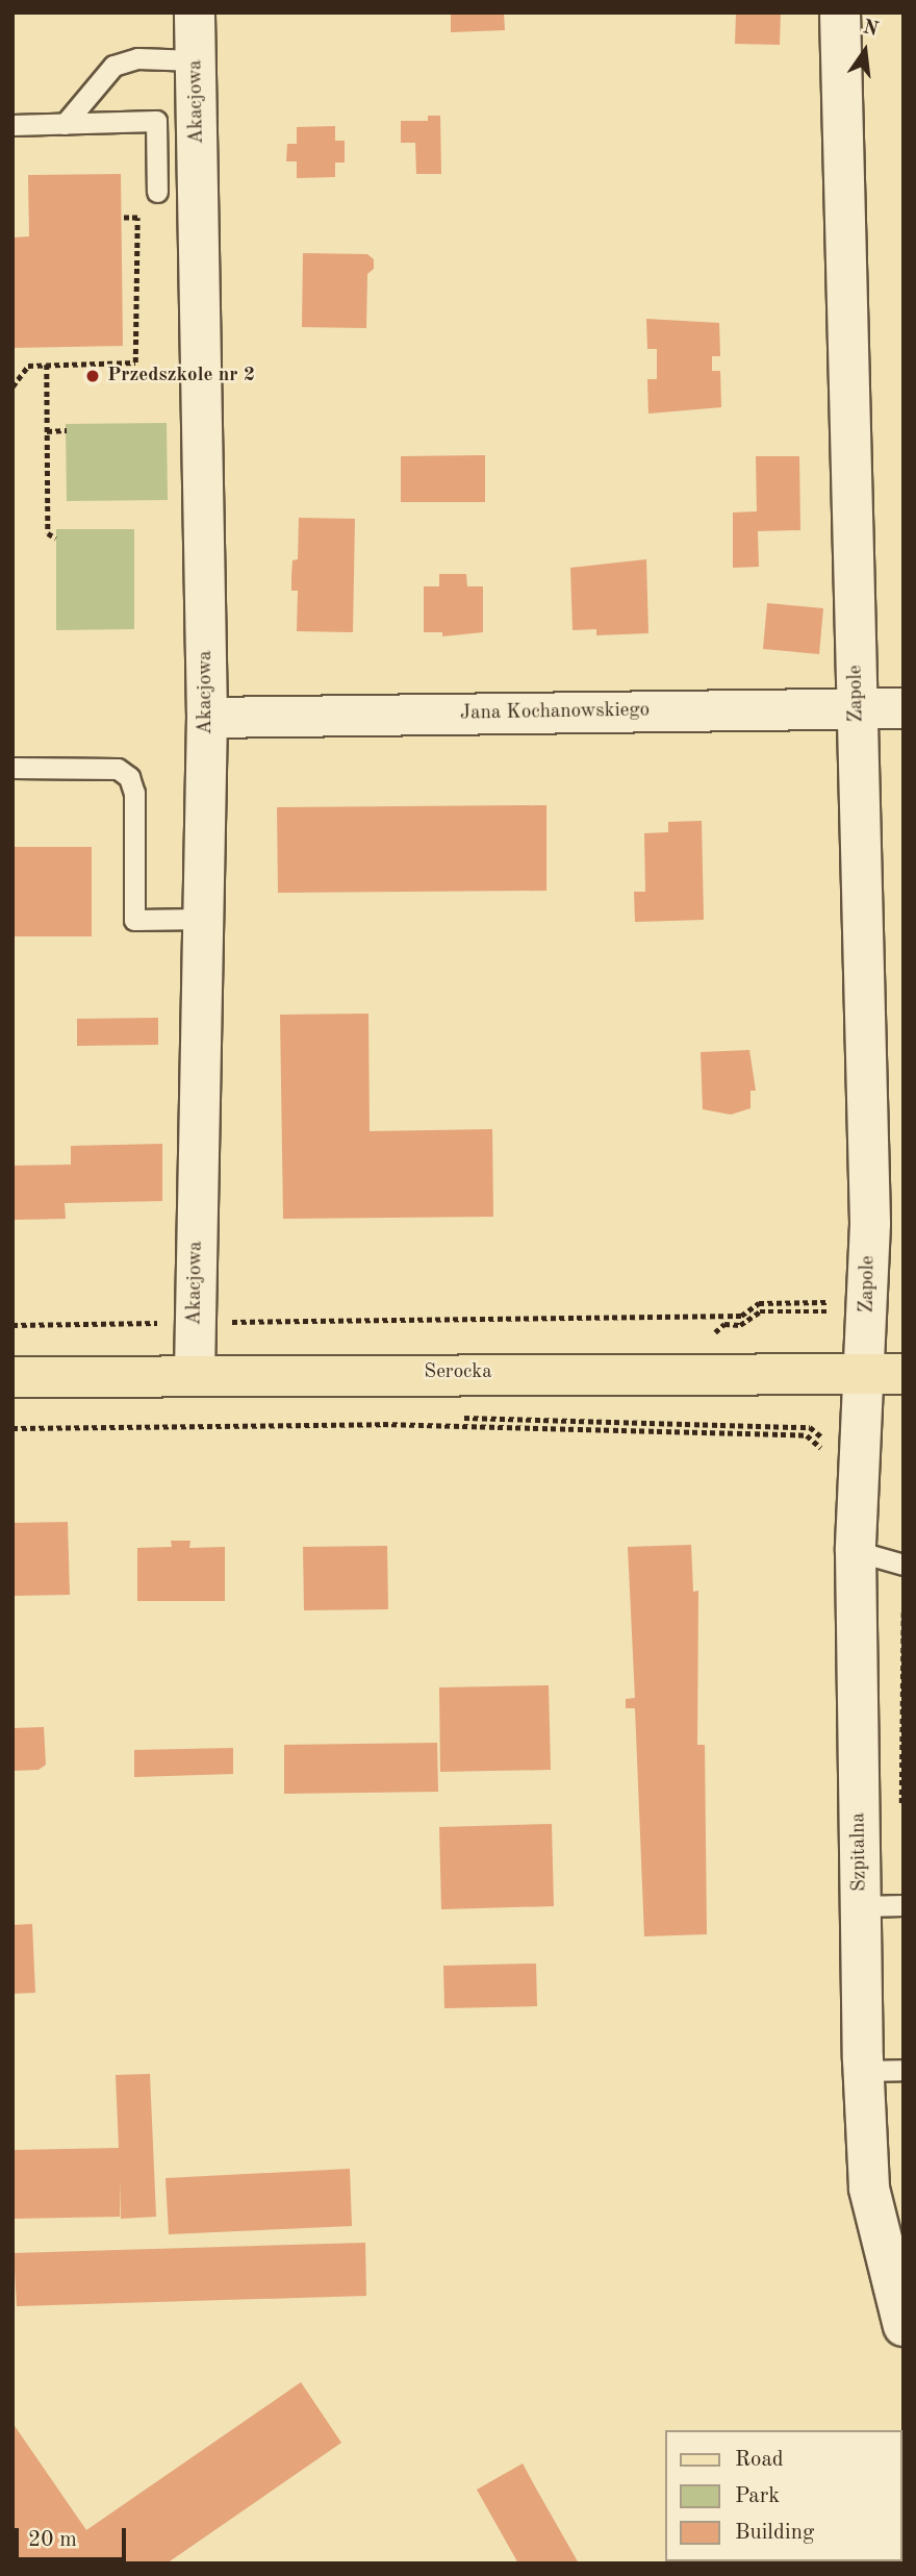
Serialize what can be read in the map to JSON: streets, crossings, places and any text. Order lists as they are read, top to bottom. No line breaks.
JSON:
{"streets":{"main road":["Serocka"],"street":["Akacjowa","Zapole","Jana Kochanowskiego","Szpitalna"]},"crossings":[["Akacjowa","Jana Kochanowskiego"],["Akacjowa","Serocka"],["Zapole","Jana Kochanowskiego"],["Zapole","Serocka"],["Zapole","Szpitalna"],["Serocka","Szpitalna"]],"places":["Przedszkole nr 2"],"legend":["Road","Park","Building"],"scale_bar":"20 m","north":"top"}
